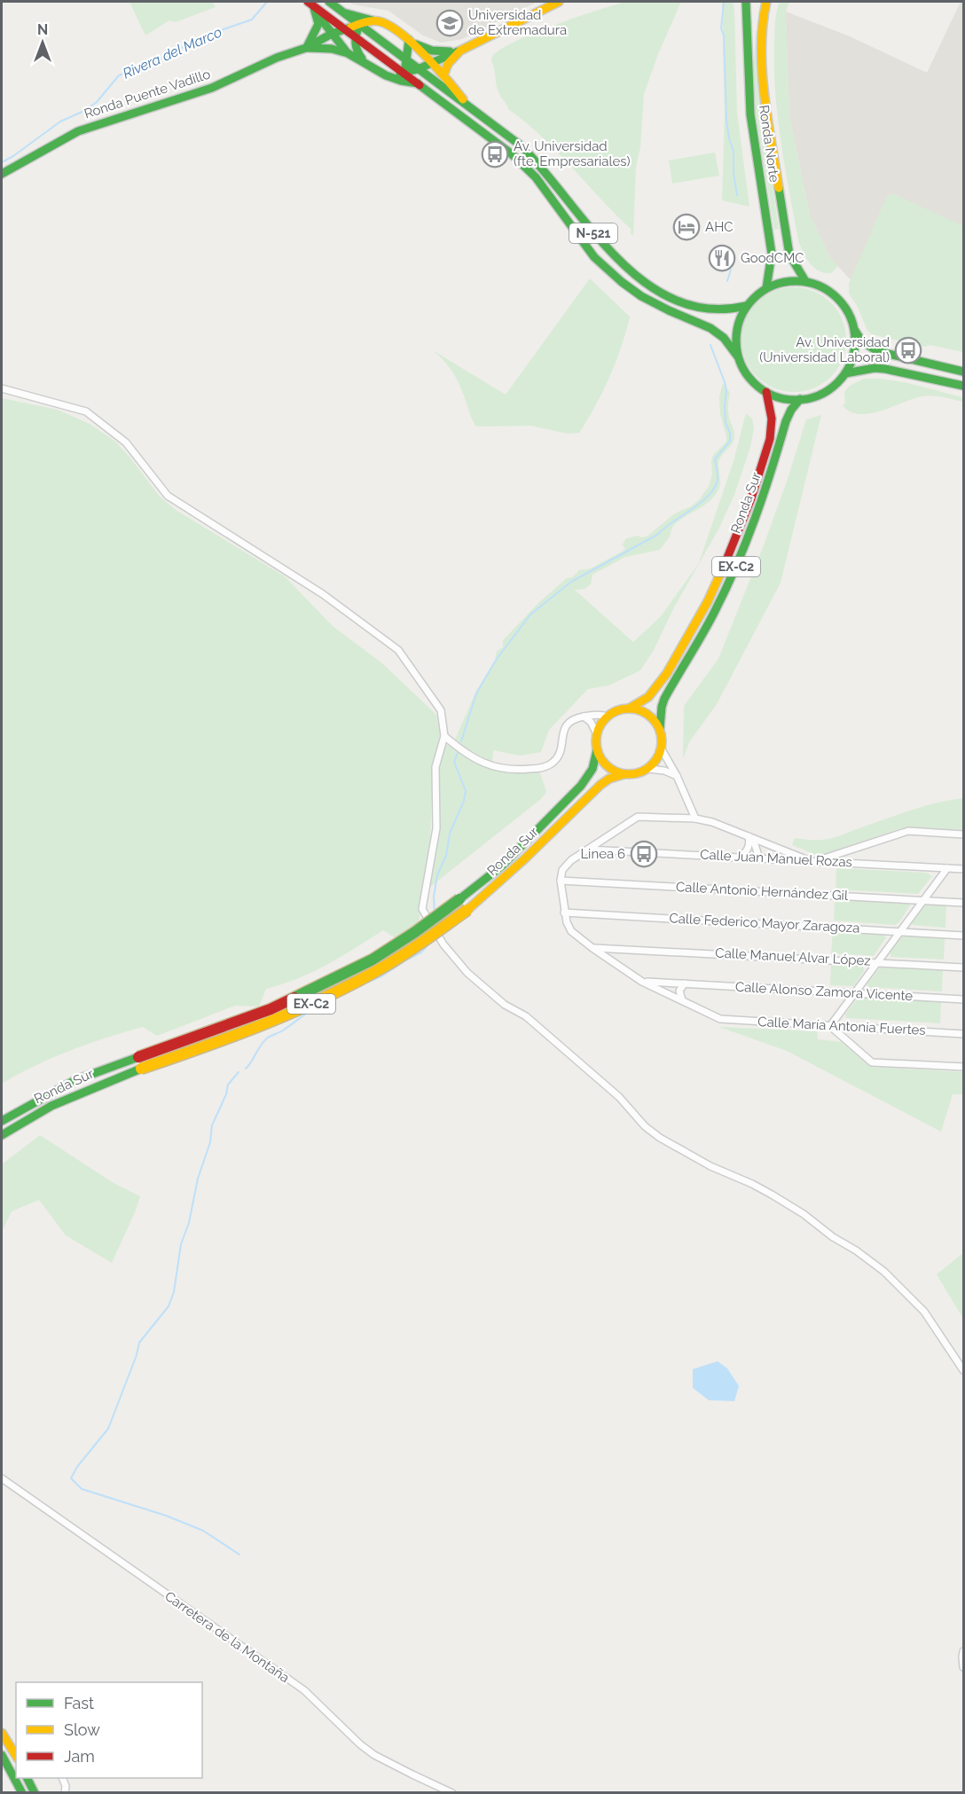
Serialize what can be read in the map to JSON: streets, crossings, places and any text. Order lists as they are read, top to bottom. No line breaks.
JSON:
{"streets":{"main road":["Ronda Puente Vadillo","Ronda Norte","N-521","Ronda Sur","EX-C2"],"street":["Calle Juan Manuel Rozas","Calle Antonio Hernández Gil","Calle Federico Mayor Zaragoza","Calle Manuel Alvar López","Calle Alonso Zamora Vicente","Calle María Antonia Fuertes","Carretera de la Montaña"]},"crossings":[["Ronda Puente Vadillo","N-521"],["Ronda Norte","N-521"],["Ronda Norte","Ronda Sur"],["N-521","Ronda Sur"],["Ronda Sur","EX-C2"]],"water":["Rivera del Marco"],"places":{"school or university":["Universidad de Extremadura"],"bus stop":["Av. Universidad (fte. Empresariales)","Av. Universidad (Universidad Laboral)","Linea 6"],"hotel":["AHC"],"restaurant":["GoodCMC"]},"legend":["Fast","Slow","Jam"],"north":"top"}
